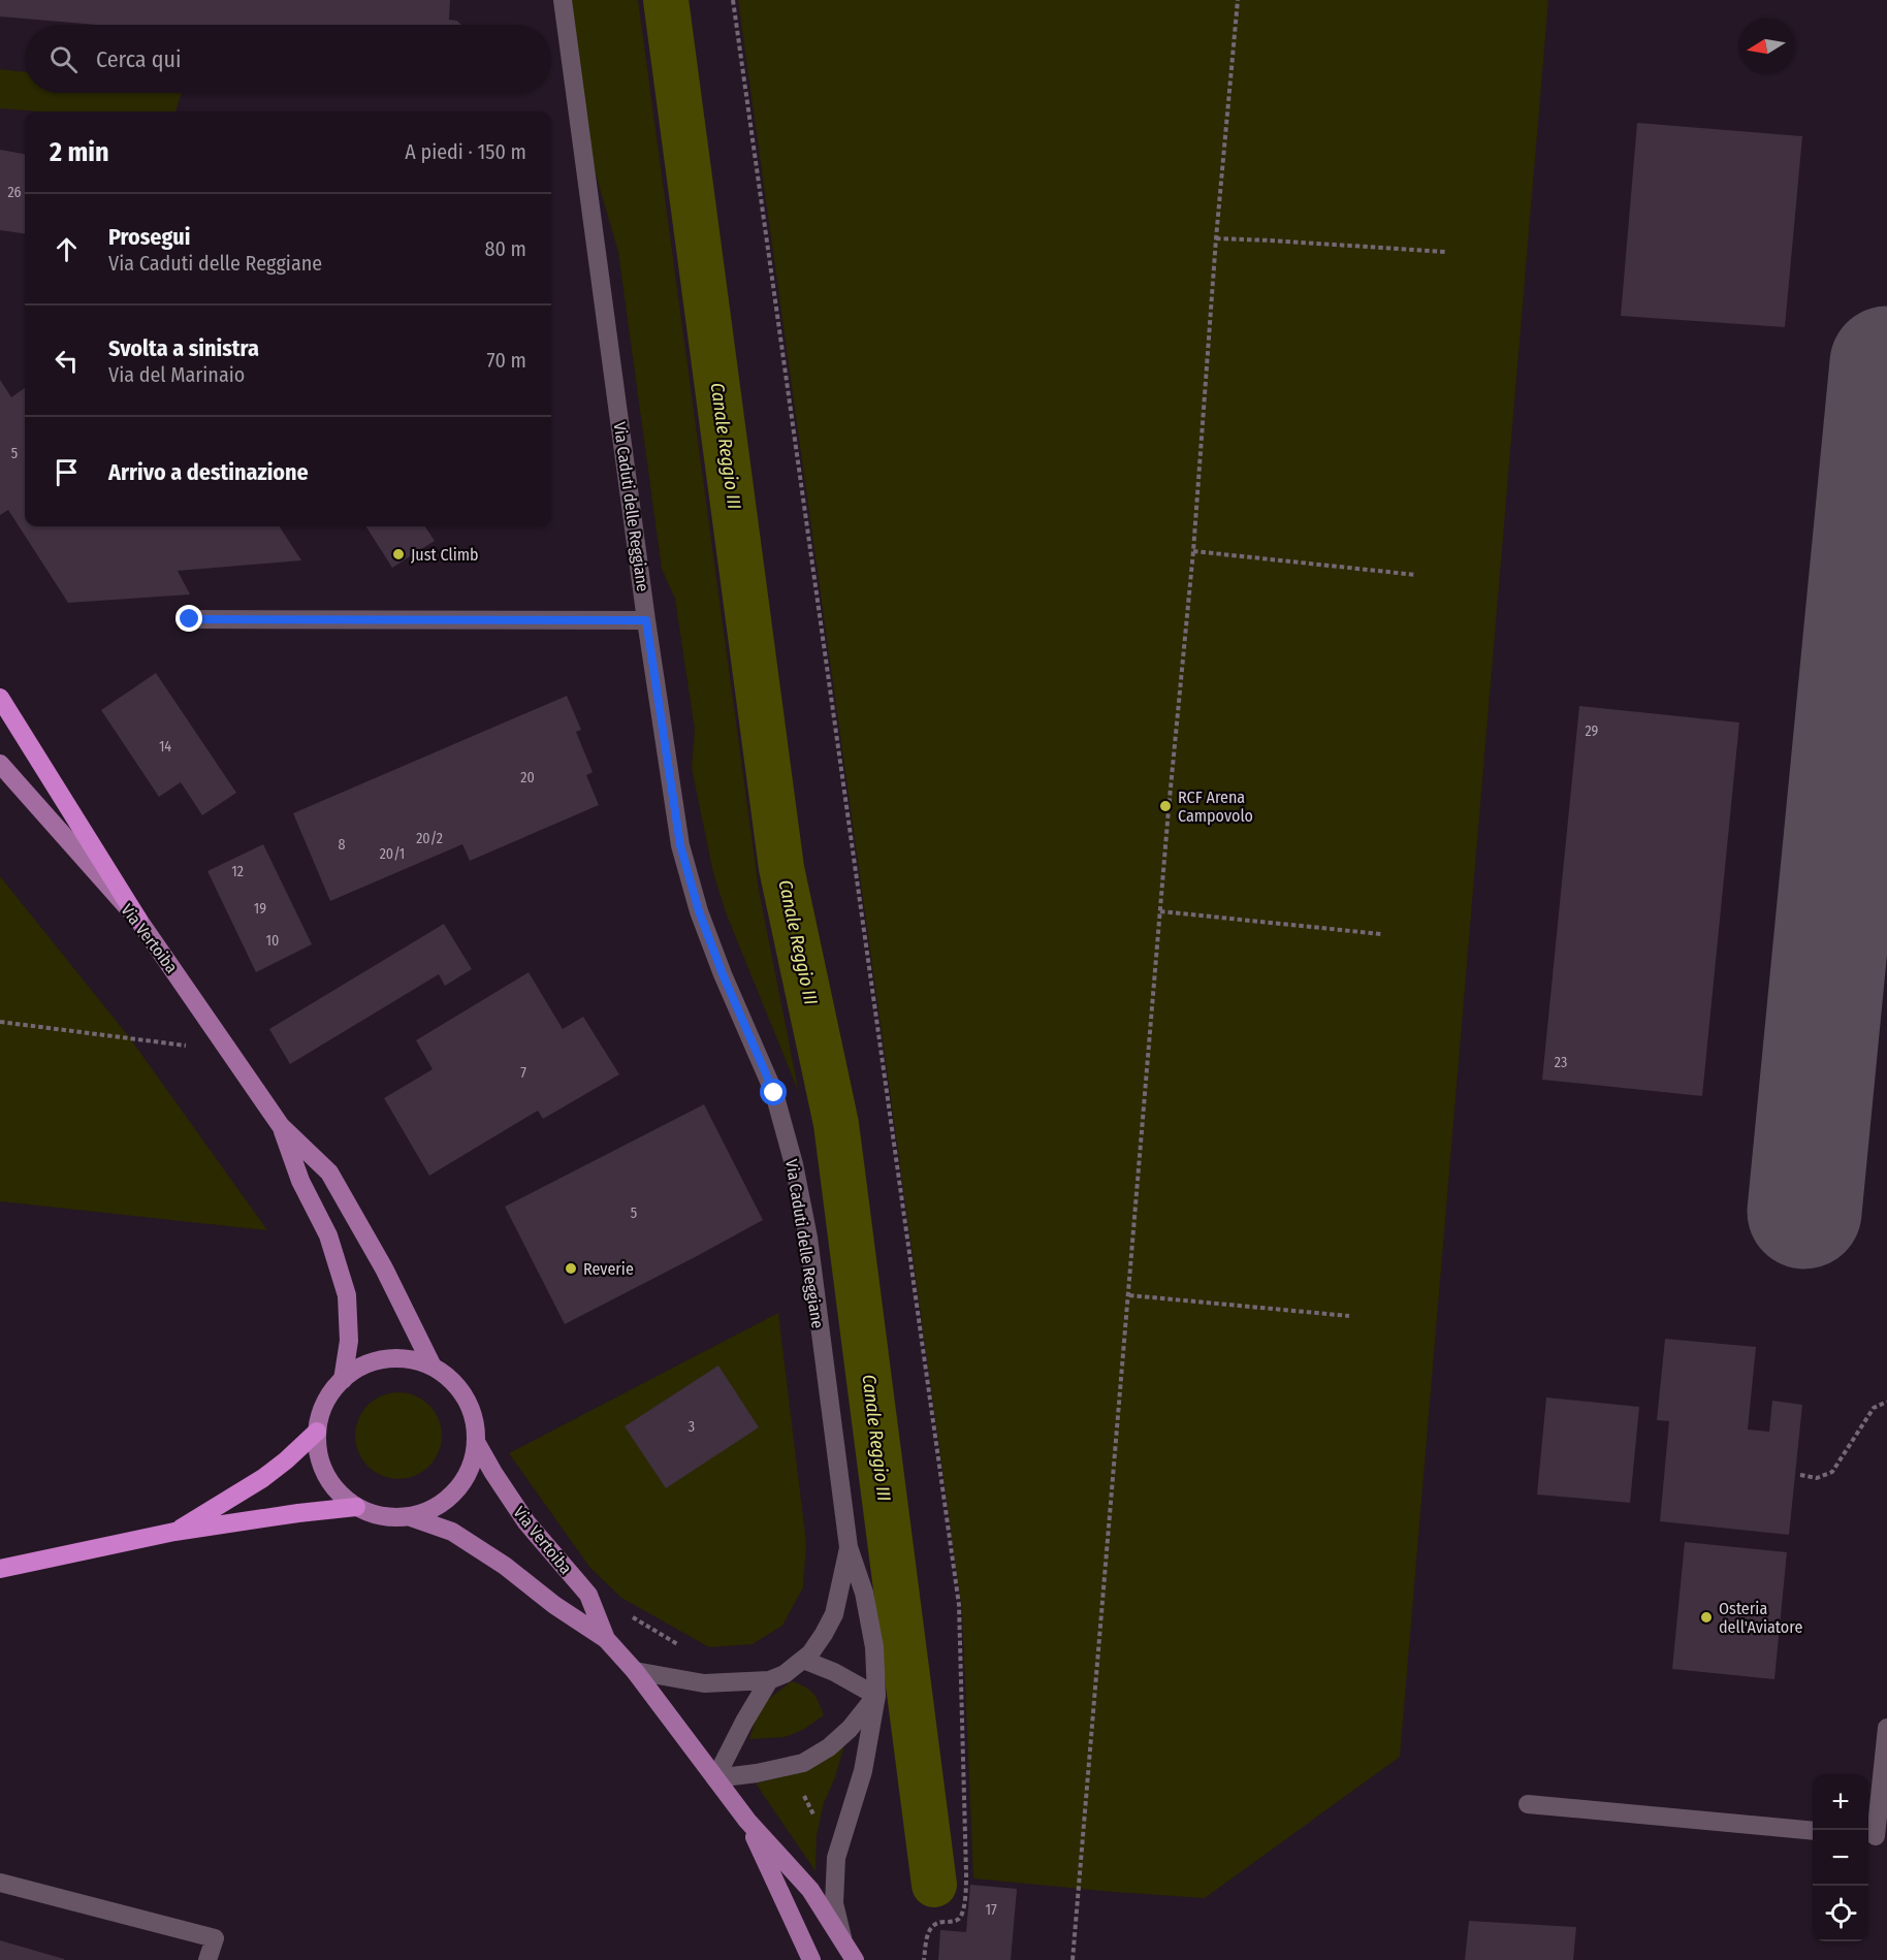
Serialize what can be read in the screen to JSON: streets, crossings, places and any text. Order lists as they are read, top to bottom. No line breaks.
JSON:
{"streets":{"main road":["Via Vertoiba"],"street":["Via Caduti delle Reggiane"]},"crossings":[["Via Caduti delle Reggiane","Via Vertoiba"]],"water":["Canale Reggio III"],"places":["Just Climb","RCF Arena Campovolo","Reverie","Osteria dell'Aviatore"],"house_numbers":["26","5","29","14","20","20/2","8","20/1","12","19","10","23","7","5","3","17"],"north":"left","page":{"search":"Cerca qui","heading":["2 min","A piedi · 150 m"],"list":[["Prosegui","Via Caduti delle Reggiane","80 m"],["Svolta a sinistra","Via del Marinaio","70 m"],"Arrivo a destinazione"],"map_buttons":["+","−"]}}
